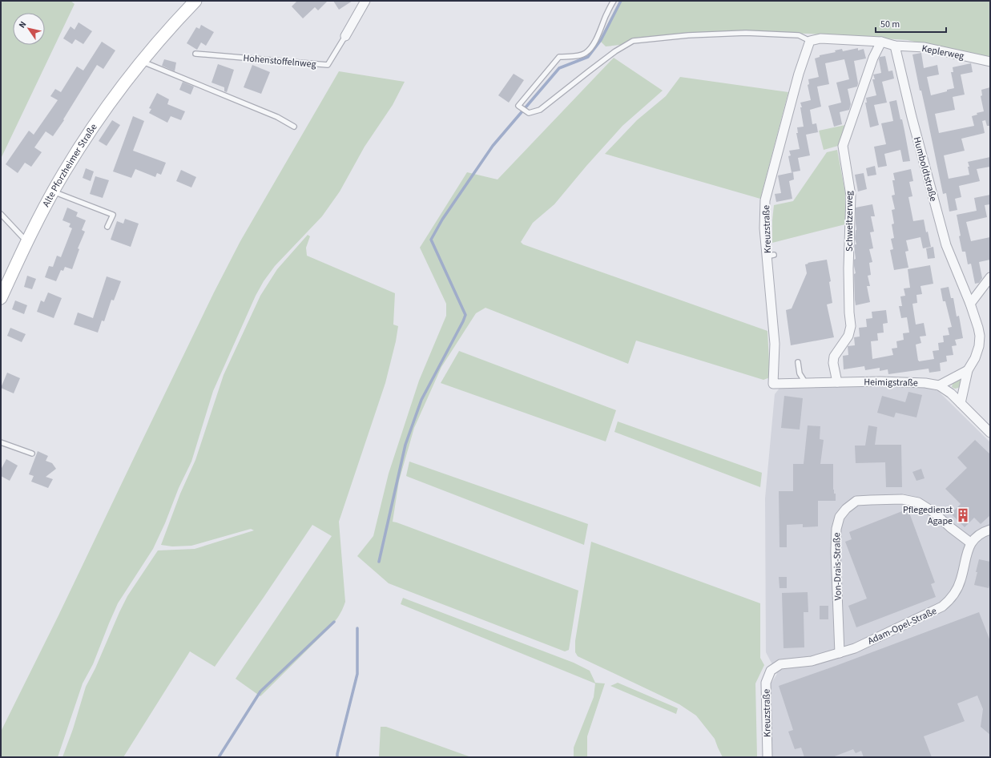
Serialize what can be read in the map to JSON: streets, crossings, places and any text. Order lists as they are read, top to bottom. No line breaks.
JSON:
{"streets":{"main road":["Alte Pforzheimer Straße"],"street":["Keplerweg","Hohenstoffelnweg","Humboldtstraße","Schweitzerweg","Kreuzstraße","Heimigstraße","Von-Drais-Straße","Adam-Opel-Straße"]},"crossings":[["Keplerweg","Humboldtstraße"],["Humboldtstraße","Heimigstraße"],["Schweitzerweg","Heimigstraße"],["Kreuzstraße","Heimigstraße"],["Kreuzstraße","Adam-Opel-Straße"],["Von-Drais-Straße","Adam-Opel-Straße"]],"places":{"building":["Pflegedienst Agape"]},"scale_bar":"50 m","north":"top left"}
